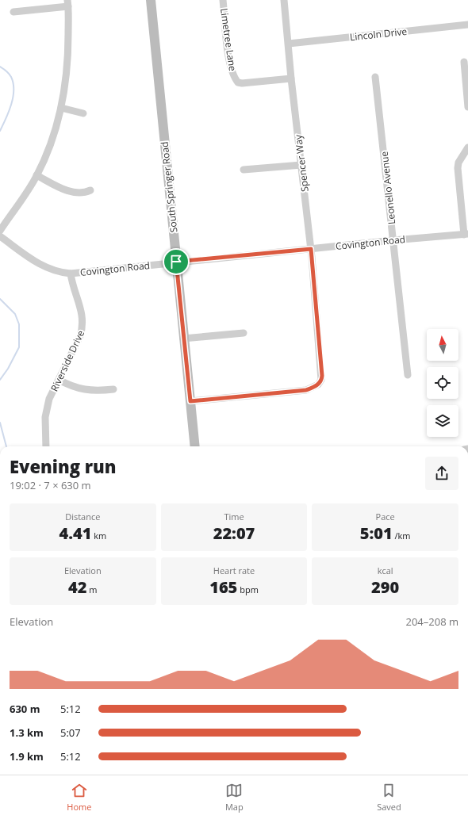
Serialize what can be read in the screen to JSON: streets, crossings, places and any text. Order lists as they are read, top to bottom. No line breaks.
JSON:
{"streets":{"street":["Lincoln Drive","Limetree Lane","Spencer Way","South Springer Road","Leonello Avenue","Covington Road","Riverside Drive"]},"crossings":[["Lincoln Drive","Spencer Way"],["Limetree Lane","Spencer Way"],["Spencer Way","South Springer Road"],["Spencer Way","Covington Road"],["South Springer Road","Covington Road"],["Leonello Avenue","Covington Road"],["Covington Road","Riverside Drive"]],"north":"top","page":{"heading":["Evening run","19:02 · 7 × 630 m"],"stats":[["Distance","4.41 km"],["Time","22:07"],["Pace","5:01 /km"],["Elevation","42 m"],["Heart rate","165 bpm"],["kcal","290"]],"chart":["Elevation","204–208 m"],"list":[{"name":"630 m","note":"5:12"},{"name":"1.3 km","note":"5:07"},{"name":"1.9 km","note":"5:12"}],"tabs":["Home","Map","Saved"]}}
